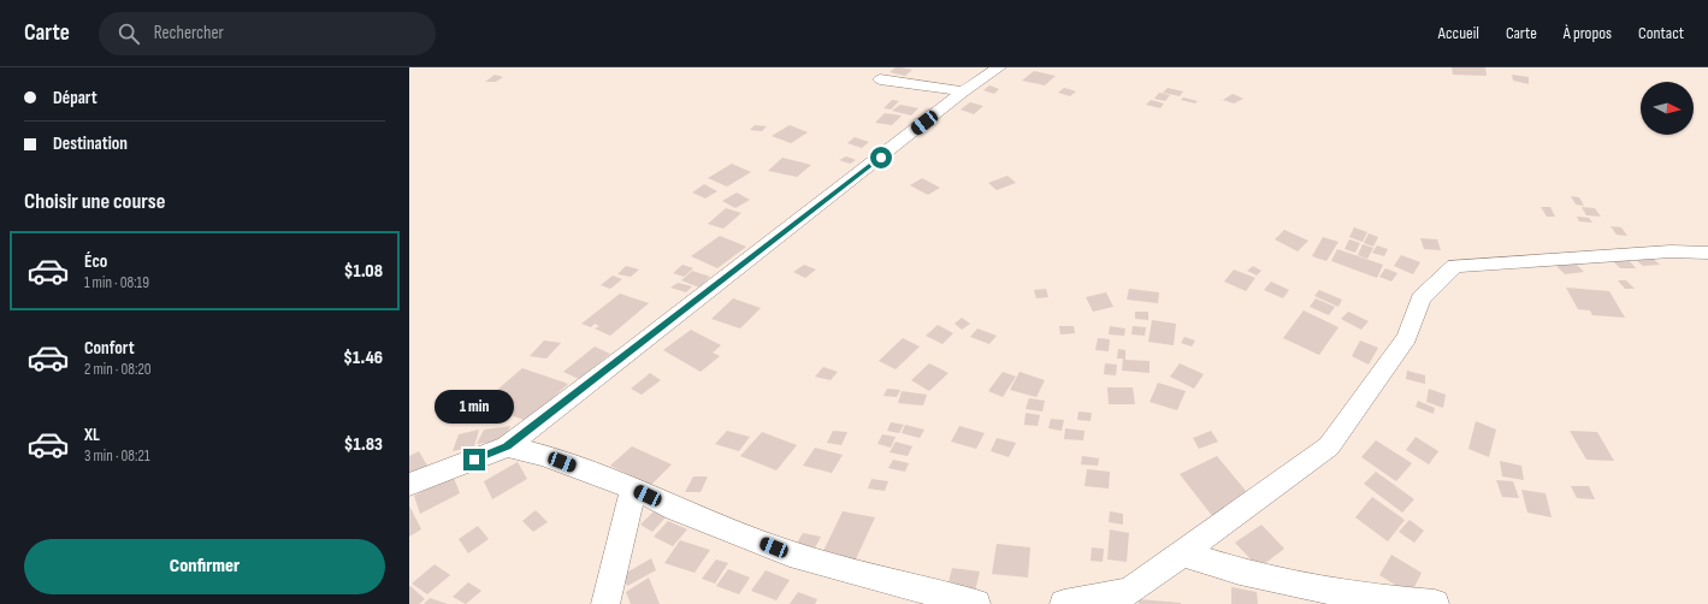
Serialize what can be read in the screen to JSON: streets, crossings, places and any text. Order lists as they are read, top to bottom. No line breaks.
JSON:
{"north":"right","page":{"header":"Carte","search":"Rechercher","nav":["Accueil","Carte","À propos","Contact"],"banner":["Départ","Destination"],"heading":"Choisir une course","list":[{"name":"Éco","note":"1 min · 08:19","value":"$1.08"},{"name":"Confort","note":"2 min · 08:20","value":"$1.46"},{"name":"XL","note":"3 min · 08:21","value":"$1.83"}],"bubble":"1 min","buttons":"Confirmer"}}
